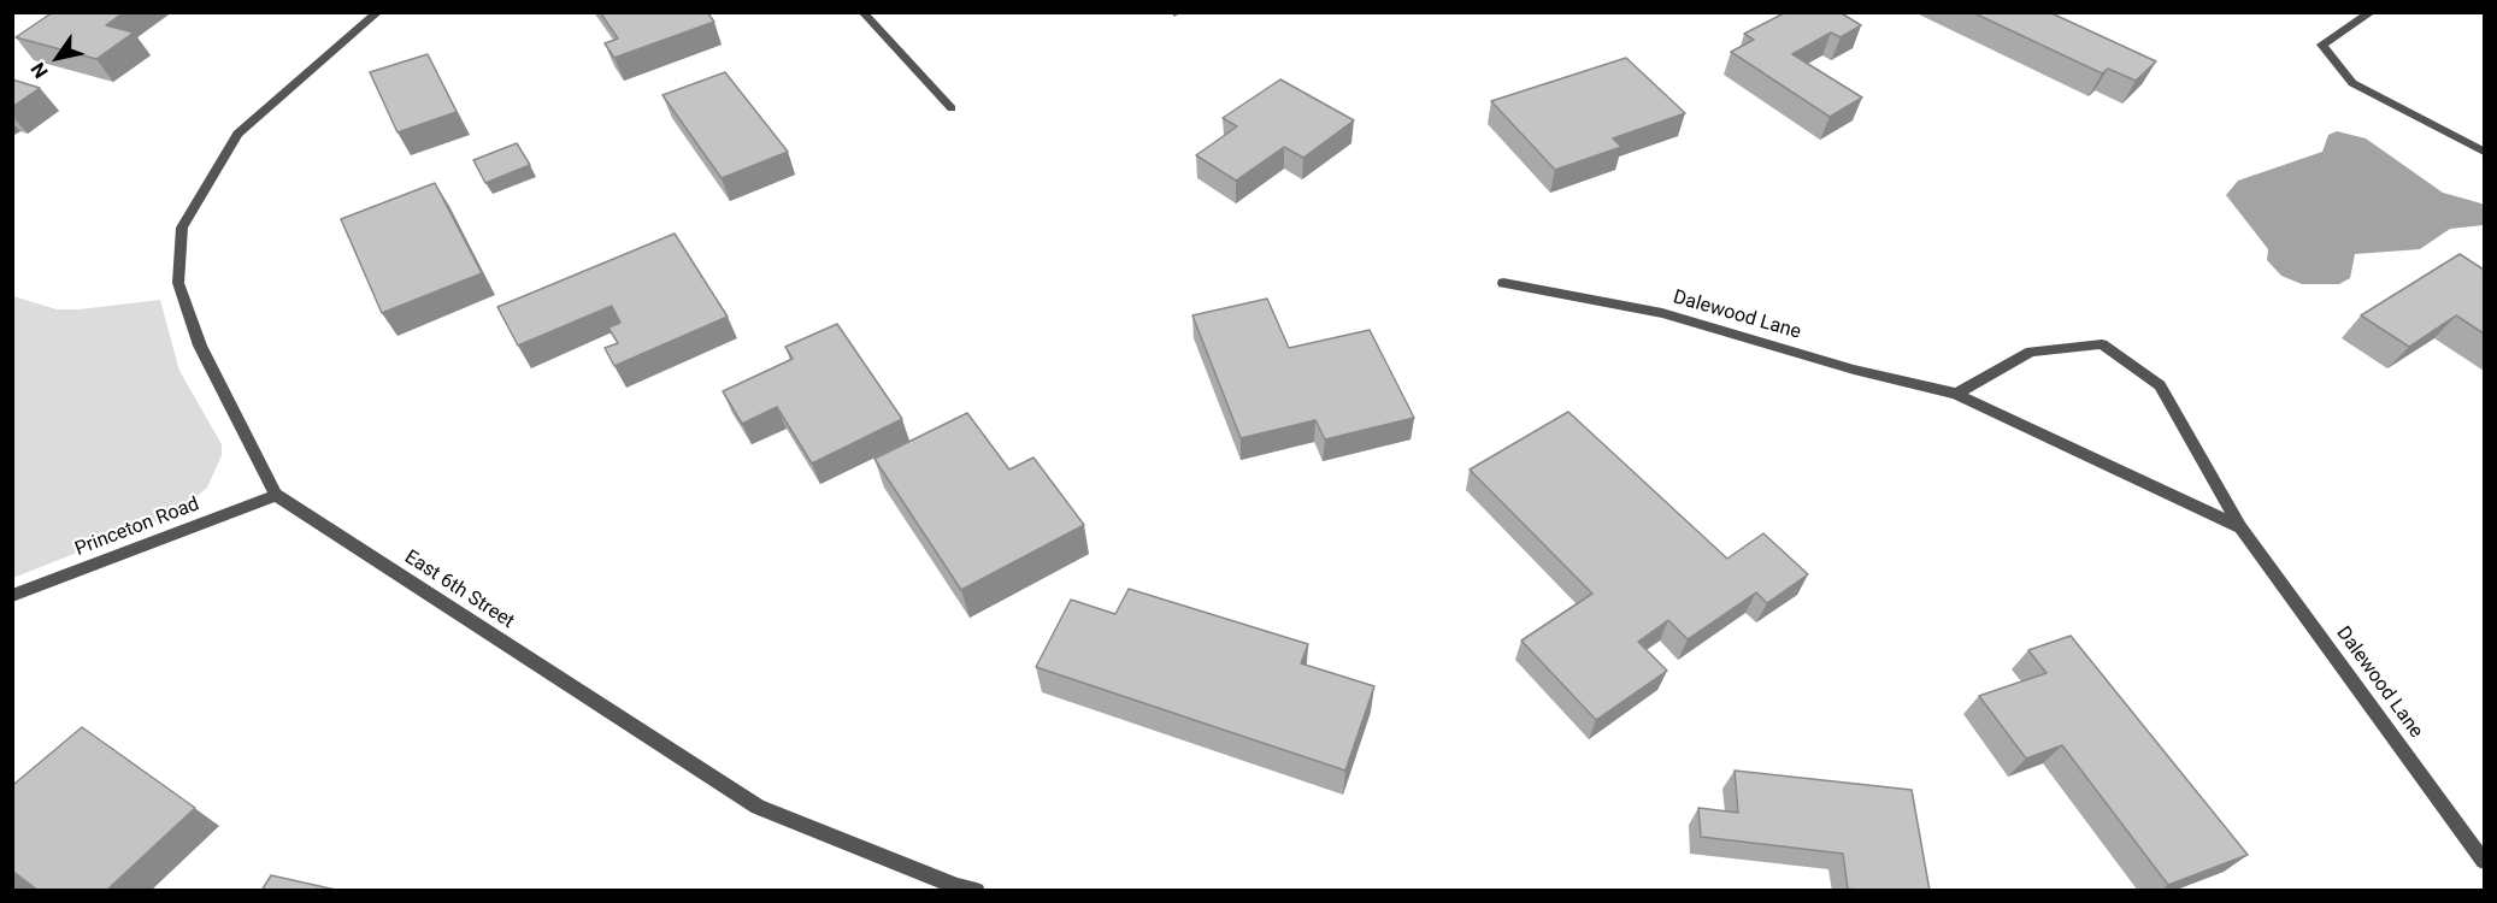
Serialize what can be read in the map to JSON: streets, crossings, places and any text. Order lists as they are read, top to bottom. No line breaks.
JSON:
{"streets":{"street":["Dalewood Lane","Princeton Road","East 6th Street"]},"crossings":[["Princeton Road","East 6th Street"]],"north":"bottom left"}
